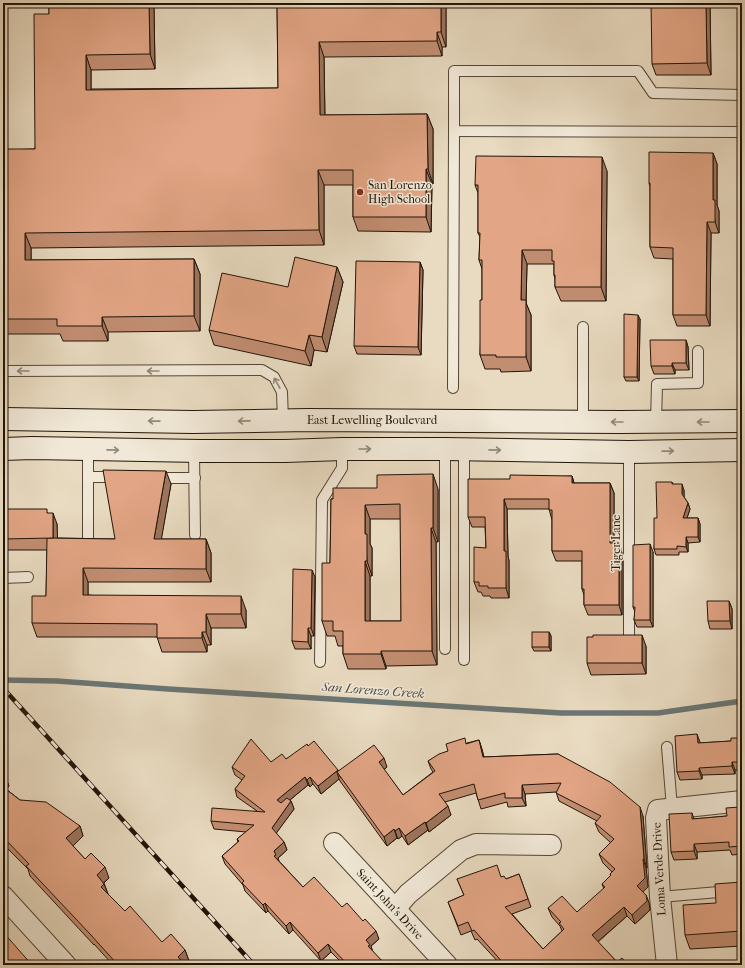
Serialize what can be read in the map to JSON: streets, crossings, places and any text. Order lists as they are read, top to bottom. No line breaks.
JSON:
{"streets":{"main road":["East Lewelling Boulevard"],"street":["Loma Verde Drive","Saint John's Drive"],"lane":["Tiger Lane"]},"water":["San Lorenzo Creek"],"places":["San Lorenzo High School"]}
